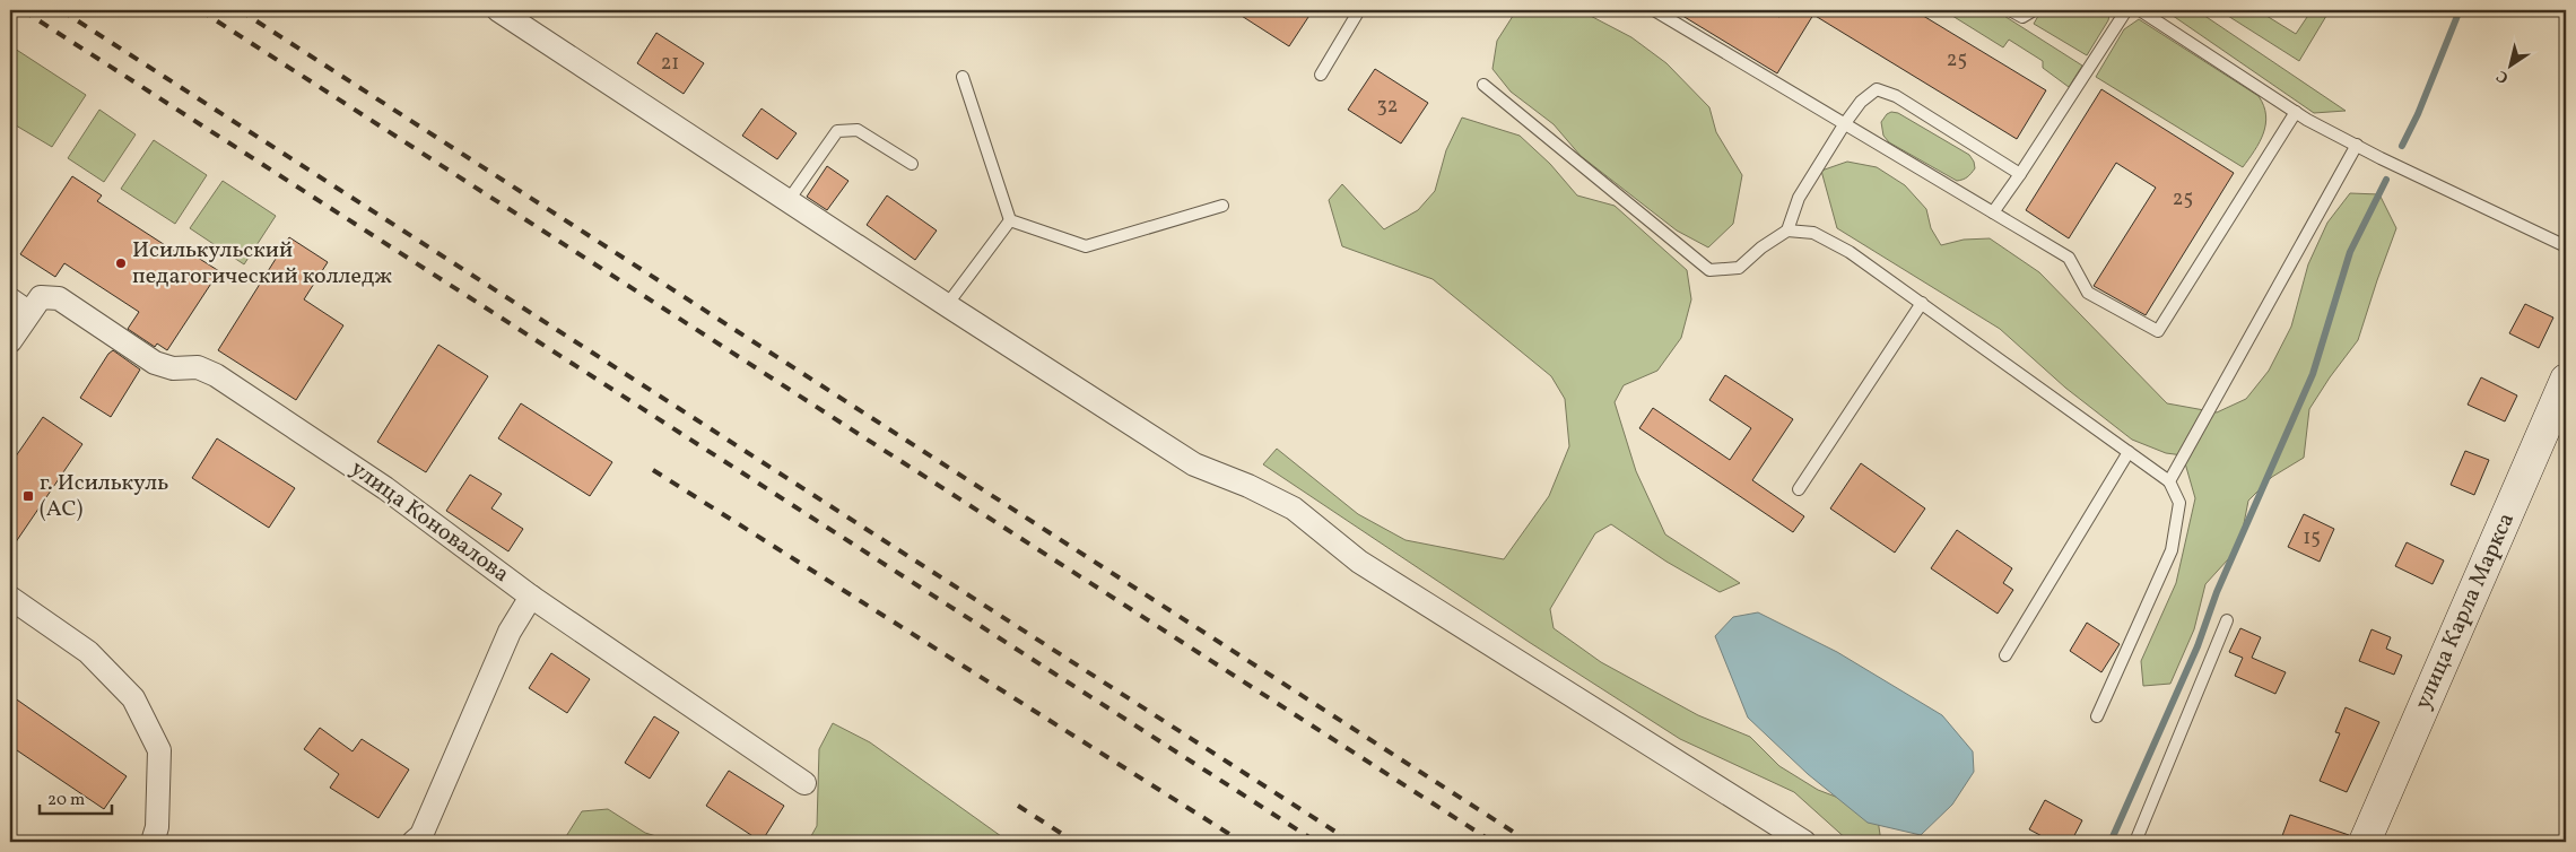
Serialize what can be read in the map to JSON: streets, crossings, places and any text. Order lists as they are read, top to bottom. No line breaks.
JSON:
{"streets":{"street":["улица Коновалова","улица Карла Маркса"]},"places":{"other":["Исилькульский педагогический колледж"],"transit":["г. Исилькуль (АС)"]},"house_numbers":["25","21","32","25","15"],"scale_bar":"20 m","north":"bottom left"}
